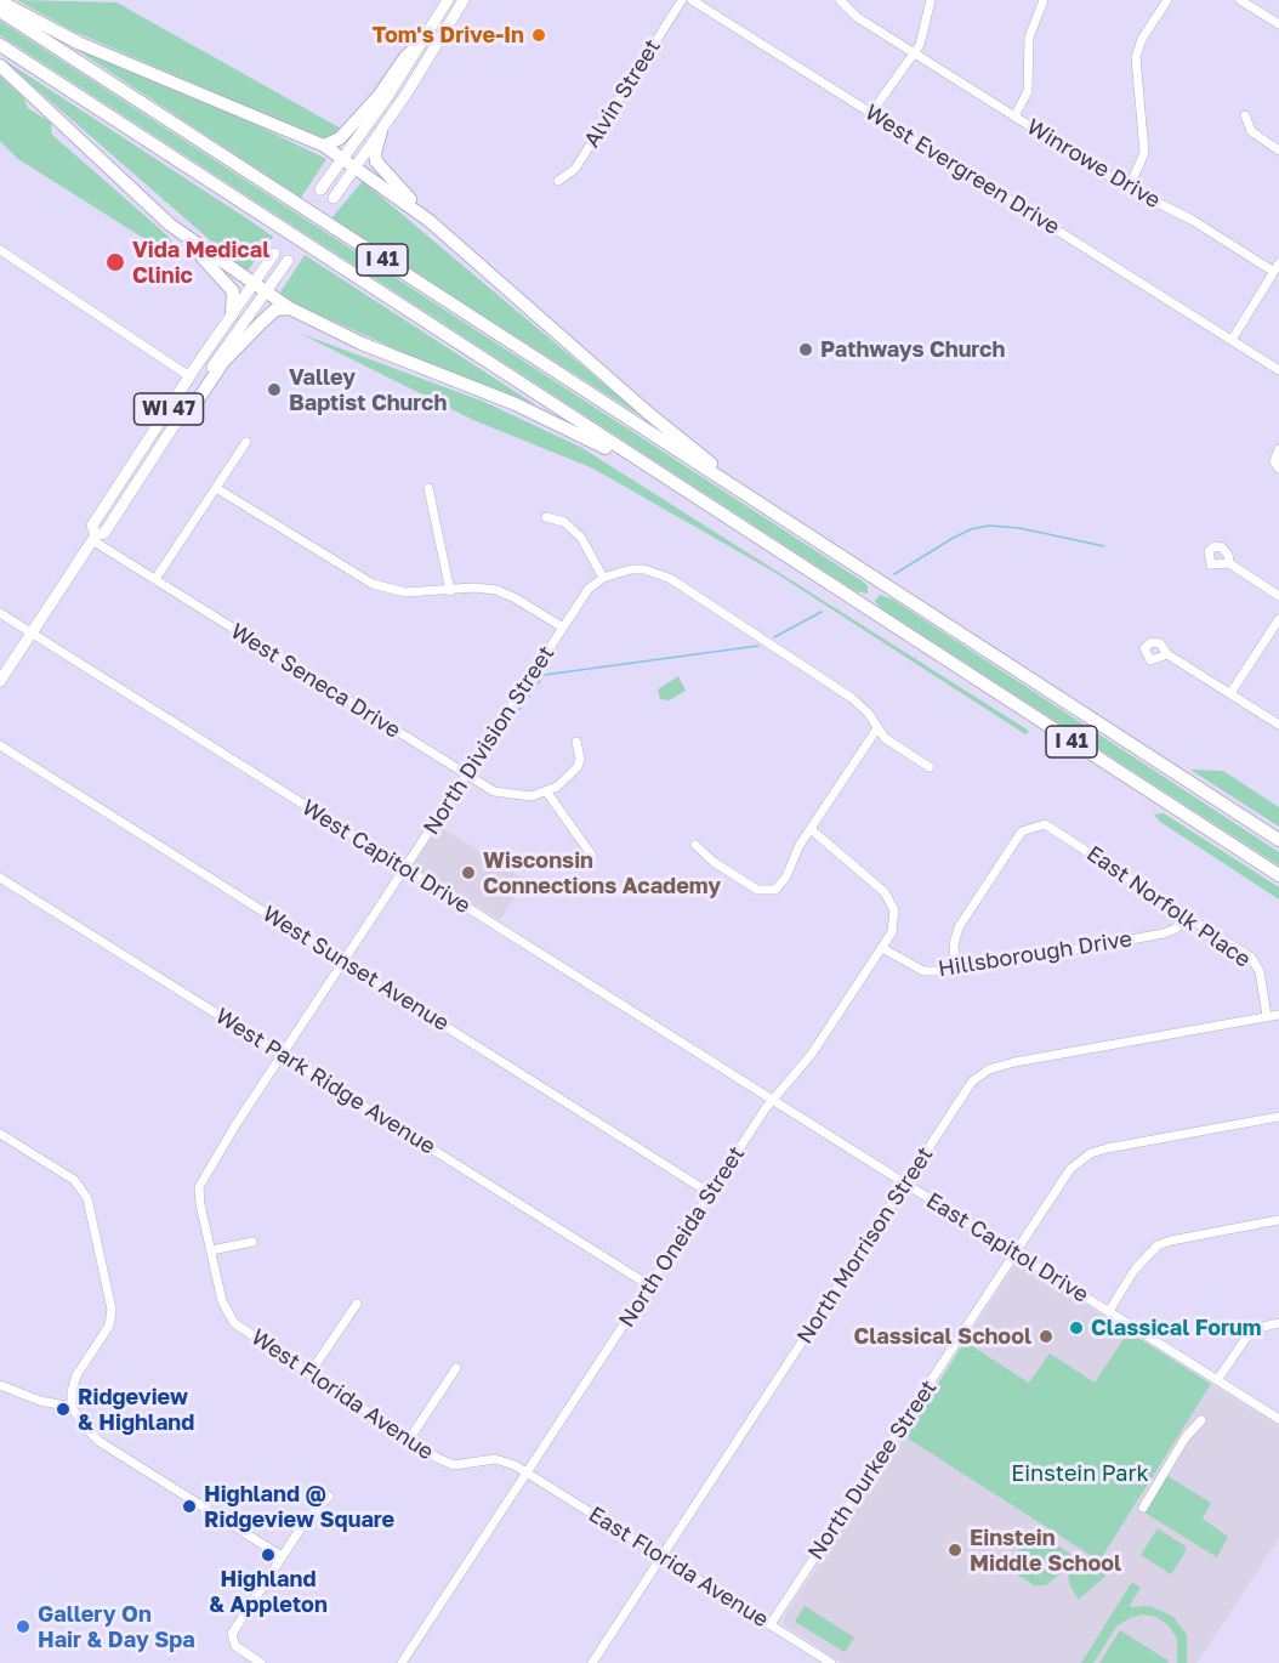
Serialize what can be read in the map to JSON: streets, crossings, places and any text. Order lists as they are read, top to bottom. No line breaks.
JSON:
{"streets":{"highway":["I 41"],"main road":["WI 47"],"street":["Alvin Street","Winrowe Drive","West Evergreen Drive","West Seneca Drive","North Division Street","West Capitol Drive","East Norfolk Place","Hillsborough Drive","West Sunset Avenue","West Park Ridge Avenue","North Oneida Street","North Morrison Street","East Capitol Drive","West Florida Avenue","North Durkee Street","East Florida Avenue"]},"crossings":[["WI 47","West Seneca Drive"],["WI 47","West Capitol Drive"],["West Seneca Drive","North Division Street"],["North Division Street","West Capitol Drive"],["North Division Street","West Sunset Avenue"],["North Division Street","West Park Ridge Avenue"],["North Division Street","West Florida Avenue"],["West Capitol Drive","North Oneida Street"],["West Capitol Drive","East Capitol Drive"],["East Norfolk Place","Hillsborough Drive"],["East Norfolk Place","North Morrison Street"],["Hillsborough Drive","North Oneida Street"],["West Sunset Avenue","North Oneida Street"],["West Park Ridge Avenue","North Oneida Street"],["West Park Ridge Avenue","West Florida Avenue"],["North Oneida Street","East Capitol Drive"],["North Oneida Street","West Florida Avenue"],["North Oneida Street","East Florida Avenue"],["North Morrison Street","East Capitol Drive"],["North Morrison Street","East Florida Avenue"],["East Capitol Drive","North Durkee Street"],["West Florida Avenue","East Florida Avenue"],["North Durkee Street","East Florida Avenue"]],"parks":["Einstein Park"],"places":["Tom's Drive-In","Vida Medical Clinic","Pathways Church","Valley Baptist Church","Wisconsin Connections Academy","Classical Forum","Classical School","Ridgeview & Highland","Highland @ Ridgeview Square","Einstein Middle School","Highland & Appleton","Gallery On Hair & Day Spa"]}
